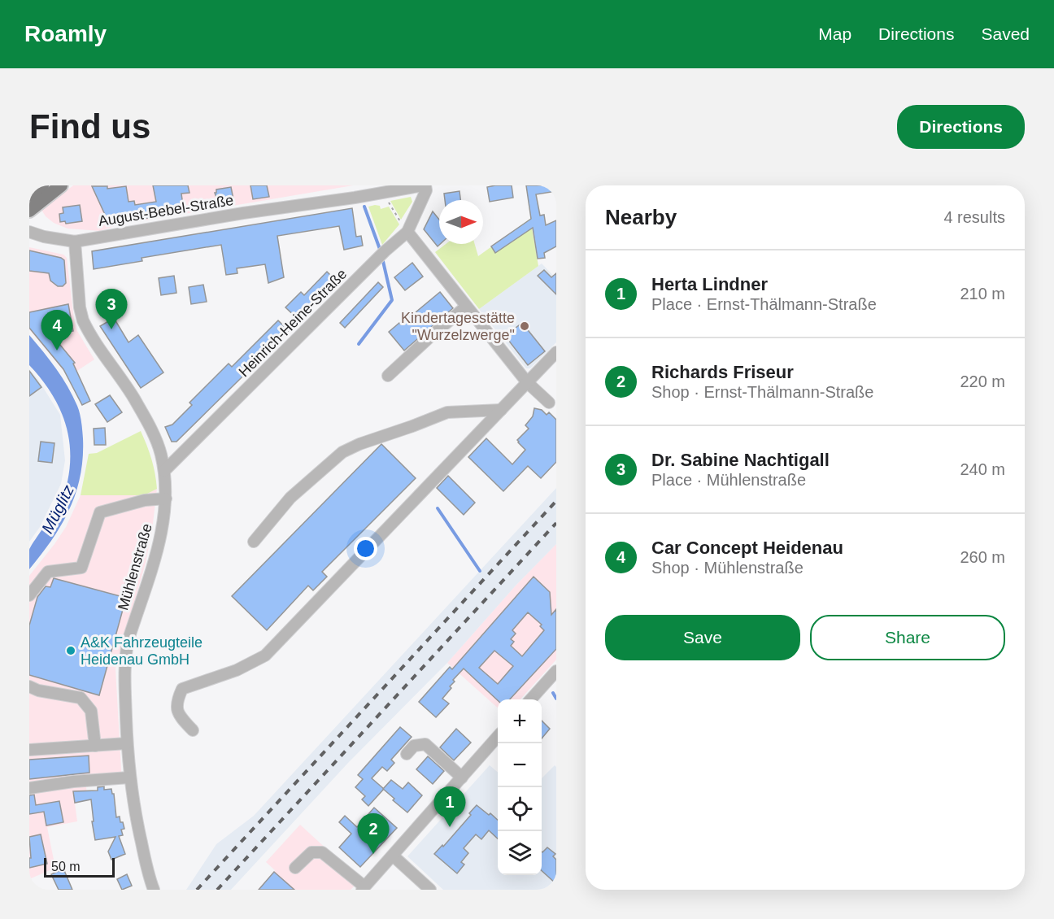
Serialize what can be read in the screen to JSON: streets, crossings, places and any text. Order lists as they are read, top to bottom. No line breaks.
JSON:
{"streets":{"street":["August-Bebel-Straße","Heinrich-Heine-Straße","Mühlenstraße"]},"crossings":[["August-Bebel-Straße","Heinrich-Heine-Straße"],["August-Bebel-Straße","Mühlenstraße"],["Heinrich-Heine-Straße","Mühlenstraße"]],"water":["Müglitz"],"places":["Kindertagesstätte \"Wurzelzwerge\"","A&K Fahrzeugteile Heidenau GmbH"],"scale_bar":"50 m","north":"right","page":{"header":"Roamly","nav":["Map","Directions","Saved"],"buttons":["Directions",["Save","Share"]],"title":"Find us","heading":["Nearby","4 results"],"list":[{"mark":"1","name":"Herta Lindner","note":"Place · Ernst-Thälmann-Straße","value":"210 m"},{"mark":"2","name":"Richards Friseur","note":"Shop · Ernst-Thälmann-Straße","value":"220 m"},{"mark":"3","name":"Dr. Sabine Nachtigall","note":"Place · Mühlenstraße","value":"240 m"},{"mark":"4","name":"Car Concept Heidenau","note":"Shop · Mühlenstraße","value":"260 m"}],"pins":["3","4","1","2"],"map_buttons":["+","−"],"scale":"50 m"}}
